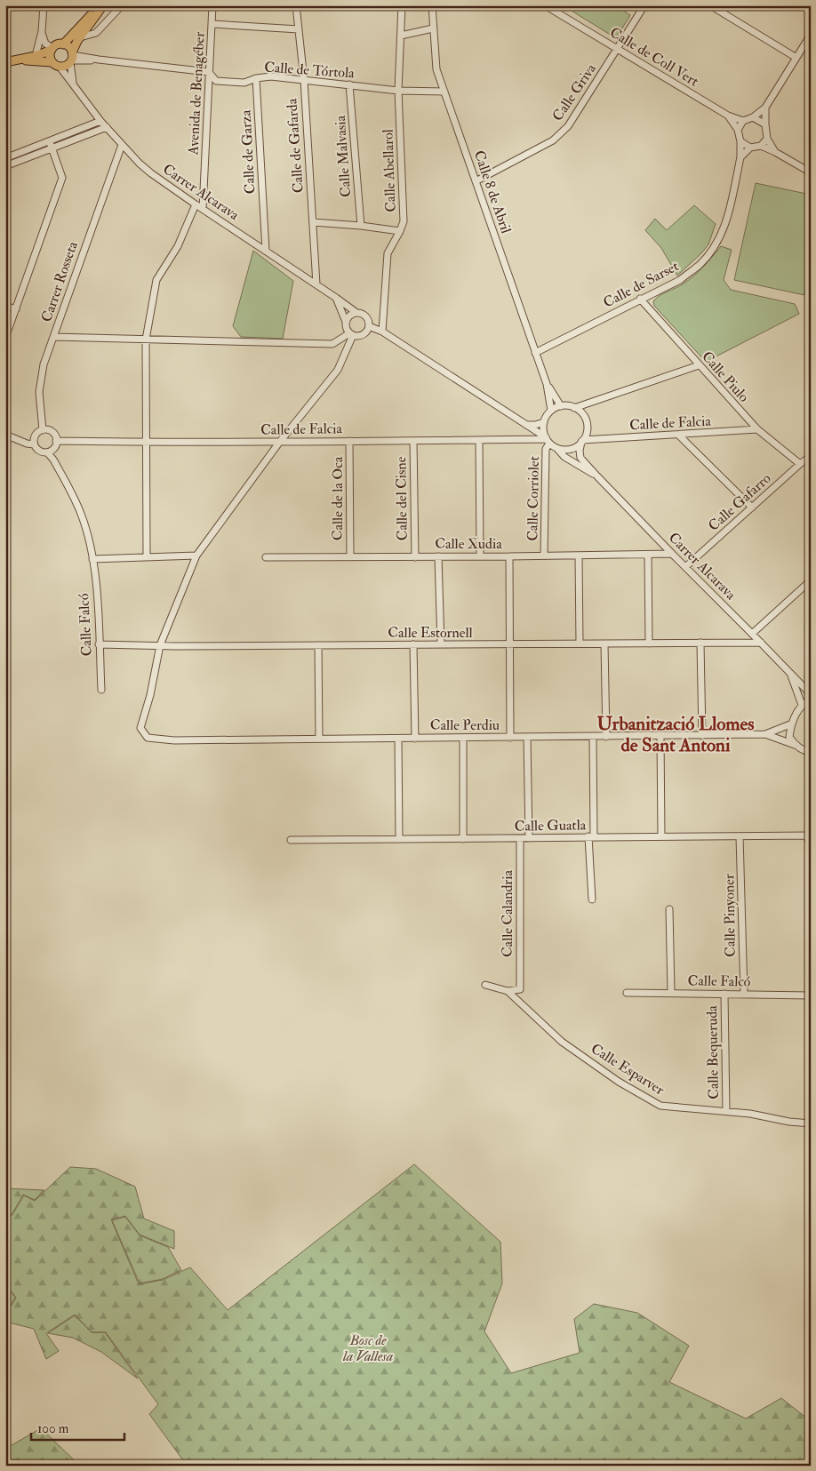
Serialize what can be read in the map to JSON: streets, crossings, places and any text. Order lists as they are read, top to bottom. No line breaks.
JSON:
{"streets":{"street":["Calle de Coll Vert","Calle de Tórtola","Calle Griva","Avenida de Benagéber","Calle de Gafarda","Calle de Garza","Calle Malvasia","Calle Abellarol","Carrer Alcarava","Calle 8 de Abril","Carrer Rosseta","Calle de Sarset","Calle Piulo","Calle de Falcia","Calle de la Oca","Calle del Cisne","Calle Corriolet","Calle Gafarro","Calle Xudia","Calle Falcó","Calle Estornell","Calle Perdiu","Calle Guatla","Calle Calandria","Calle Pinyoner","Calle Bequeruda","Calle Esparver"]},"crossings":[["Calle de Coll Vert","Calle Griva"],["Calle de Coll Vert","Calle de Sarset"],["Calle de Tórtola","Avenida de Benagéber"],["Calle de Tórtola","Calle de Gafarda"],["Calle de Tórtola","Calle de Garza"],["Calle de Tórtola","Calle Malvasia"],["Calle de Tórtola","Calle Abellarol"],["Calle de Tórtola","Carrer Alcarava"],["Calle de Tórtola","Calle 8 de Abril"],["Calle Griva","Calle 8 de Abril"],["Avenida de Benagéber","Carrer Alcarava"],["Calle de Gafarda","Carrer Alcarava"],["Calle de Garza","Carrer Alcarava"],["Carrer Alcarava","Calle 8 de Abril"],["Carrer Alcarava","Carrer Rosseta"],["Carrer Alcarava","Calle de Falcia"],["Carrer Alcarava","Calle Corriolet"],["Carrer Alcarava","Calle Gafarro"],["Carrer Alcarava","Calle Xudia"],["Carrer Alcarava","Calle Estornell"],["Carrer Alcarava","Calle Perdiu"],["Calle 8 de Abril","Calle de Sarset"],["Calle 8 de Abril","Calle de Falcia"],["Calle 8 de Abril","Calle Corriolet"],["Carrer Rosseta","Calle de Falcia"],["Calle de Sarset","Calle Piulo"],["Calle Piulo","Calle de Falcia"],["Calle Piulo","Calle Gafarro"],["Calle de Falcia","Calle de la Oca"],["Calle de Falcia","Calle del Cisne"],["Calle de Falcia","Calle Corriolet"],["Calle de Falcia","Calle Perdiu"],["Calle de la Oca","Calle Xudia"],["Calle del Cisne","Calle Xudia"],["Calle Corriolet","Calle Xudia"],["Calle Falcó","Calle Estornell"],["Calle Falcó","Calle Pinyoner"],["Calle Falcó","Calle Bequeruda"],["Calle Estornell","Calle Perdiu"],["Calle Guatla","Calle Calandria"],["Calle Guatla","Calle Pinyoner"],["Calle Calandria","Calle Esparver"],["Calle Bequeruda","Calle Esparver"]],"districts":["Urbanització Llomes de Sant Antoni"],"parks":["Bosc de la Vallesa"],"scale_bar":"100 m"}
